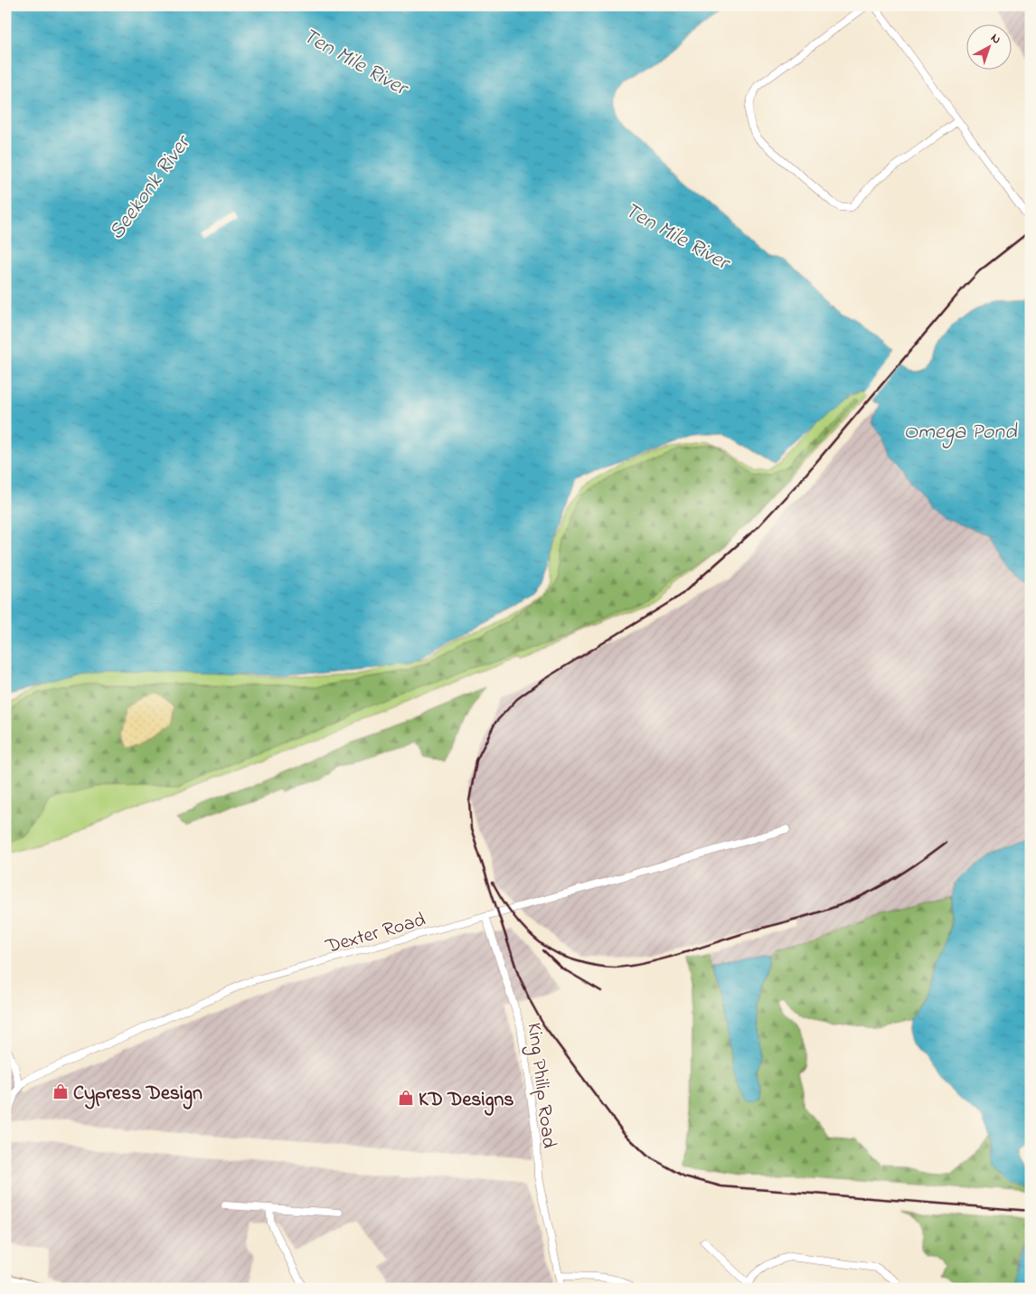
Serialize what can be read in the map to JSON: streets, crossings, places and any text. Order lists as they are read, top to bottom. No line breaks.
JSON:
{"streets":{"street":["Dexter Road","King Philip Road"]},"crossings":[["Dexter Road","King Philip Road"]],"water":["Ten Mile River","Seekonk River","Omega Pond"],"places":{"shop":["Cypress Design","KD Designs"]},"north":"top right"}
